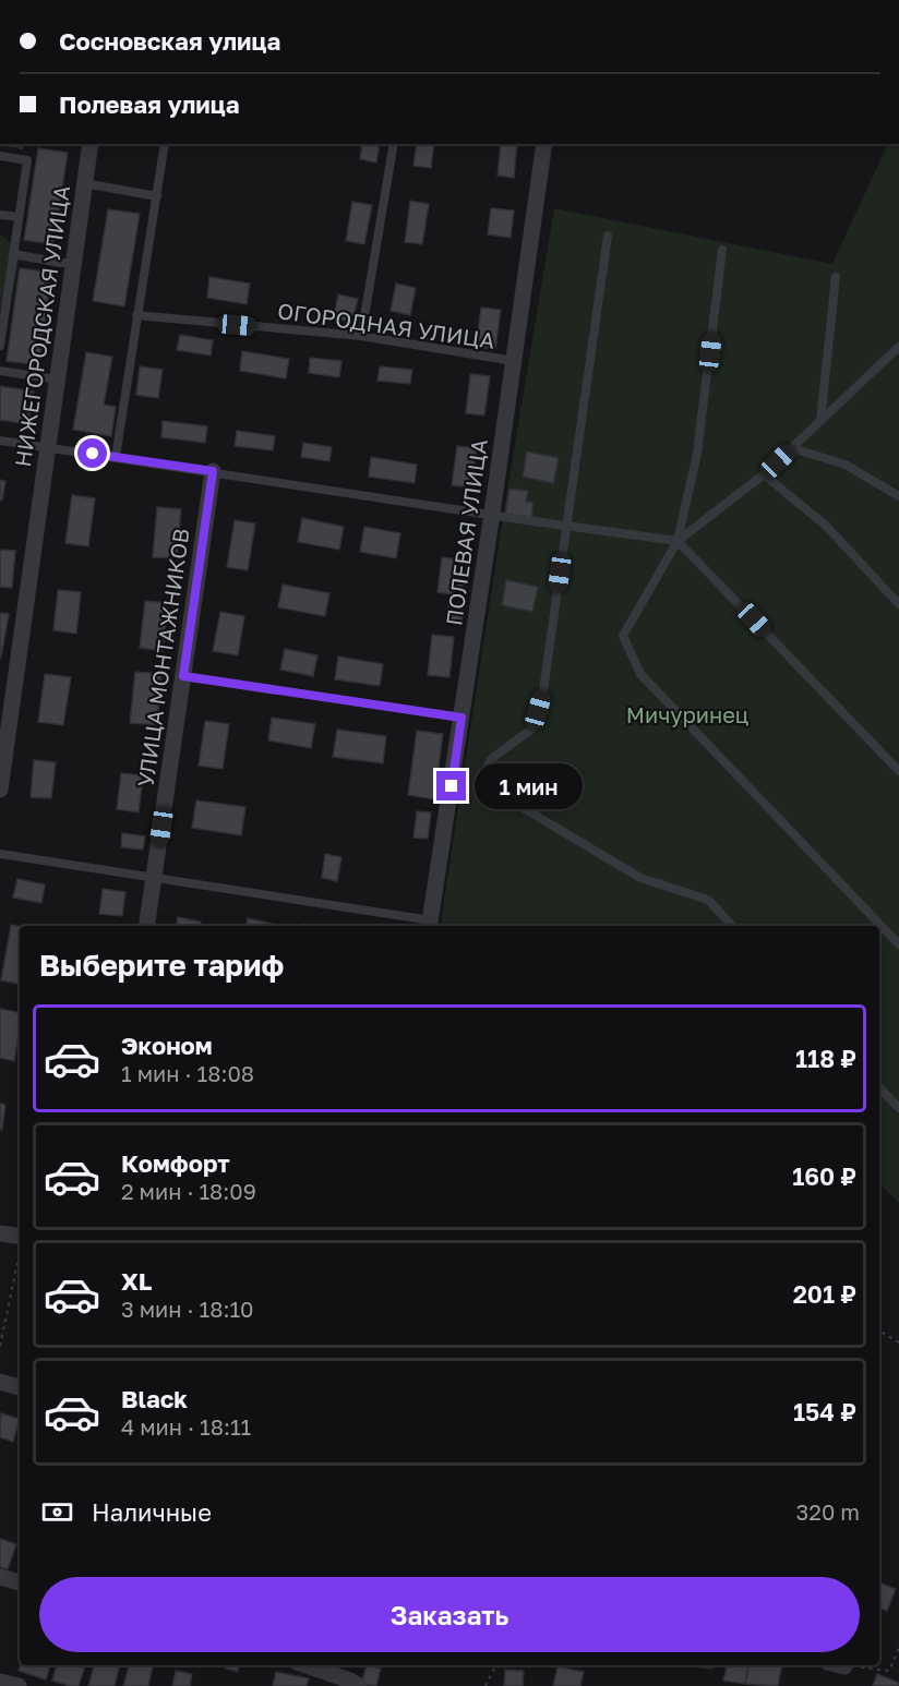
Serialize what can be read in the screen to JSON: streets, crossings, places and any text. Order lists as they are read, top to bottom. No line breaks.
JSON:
{"streets":{"street":["НИЖЕГОРОДСКАЯ УЛИЦА","ПОЛЕВАЯ УЛИЦА","УЛИЦА МОНТАЖНИКОВ"],"lane":["ОГОРОДНАЯ УЛИЦА"]},"crossings":[["ОГОРОДНАЯ УЛИЦА","ПОЛЕВАЯ УЛИЦА"]],"parks":["Мичуринец"],"page":{"banner":["Сосновская улица","Полевая улица"],"bubble":"1 мин","heading":"Выберите тариф","list":[{"name":"Эконом","note":"1 мин · 18:08","value":"118 ₽"},{"name":"Комфорт","note":"2 мин · 18:09","value":"160 ₽"},{"name":"XL","note":"3 мин · 18:10","value":"201 ₽"},{"name":"Black","note":"4 мин · 18:11","value":"154 ₽"}],"pay":["Наличные","320 m"],"buttons":"Заказать"}}
